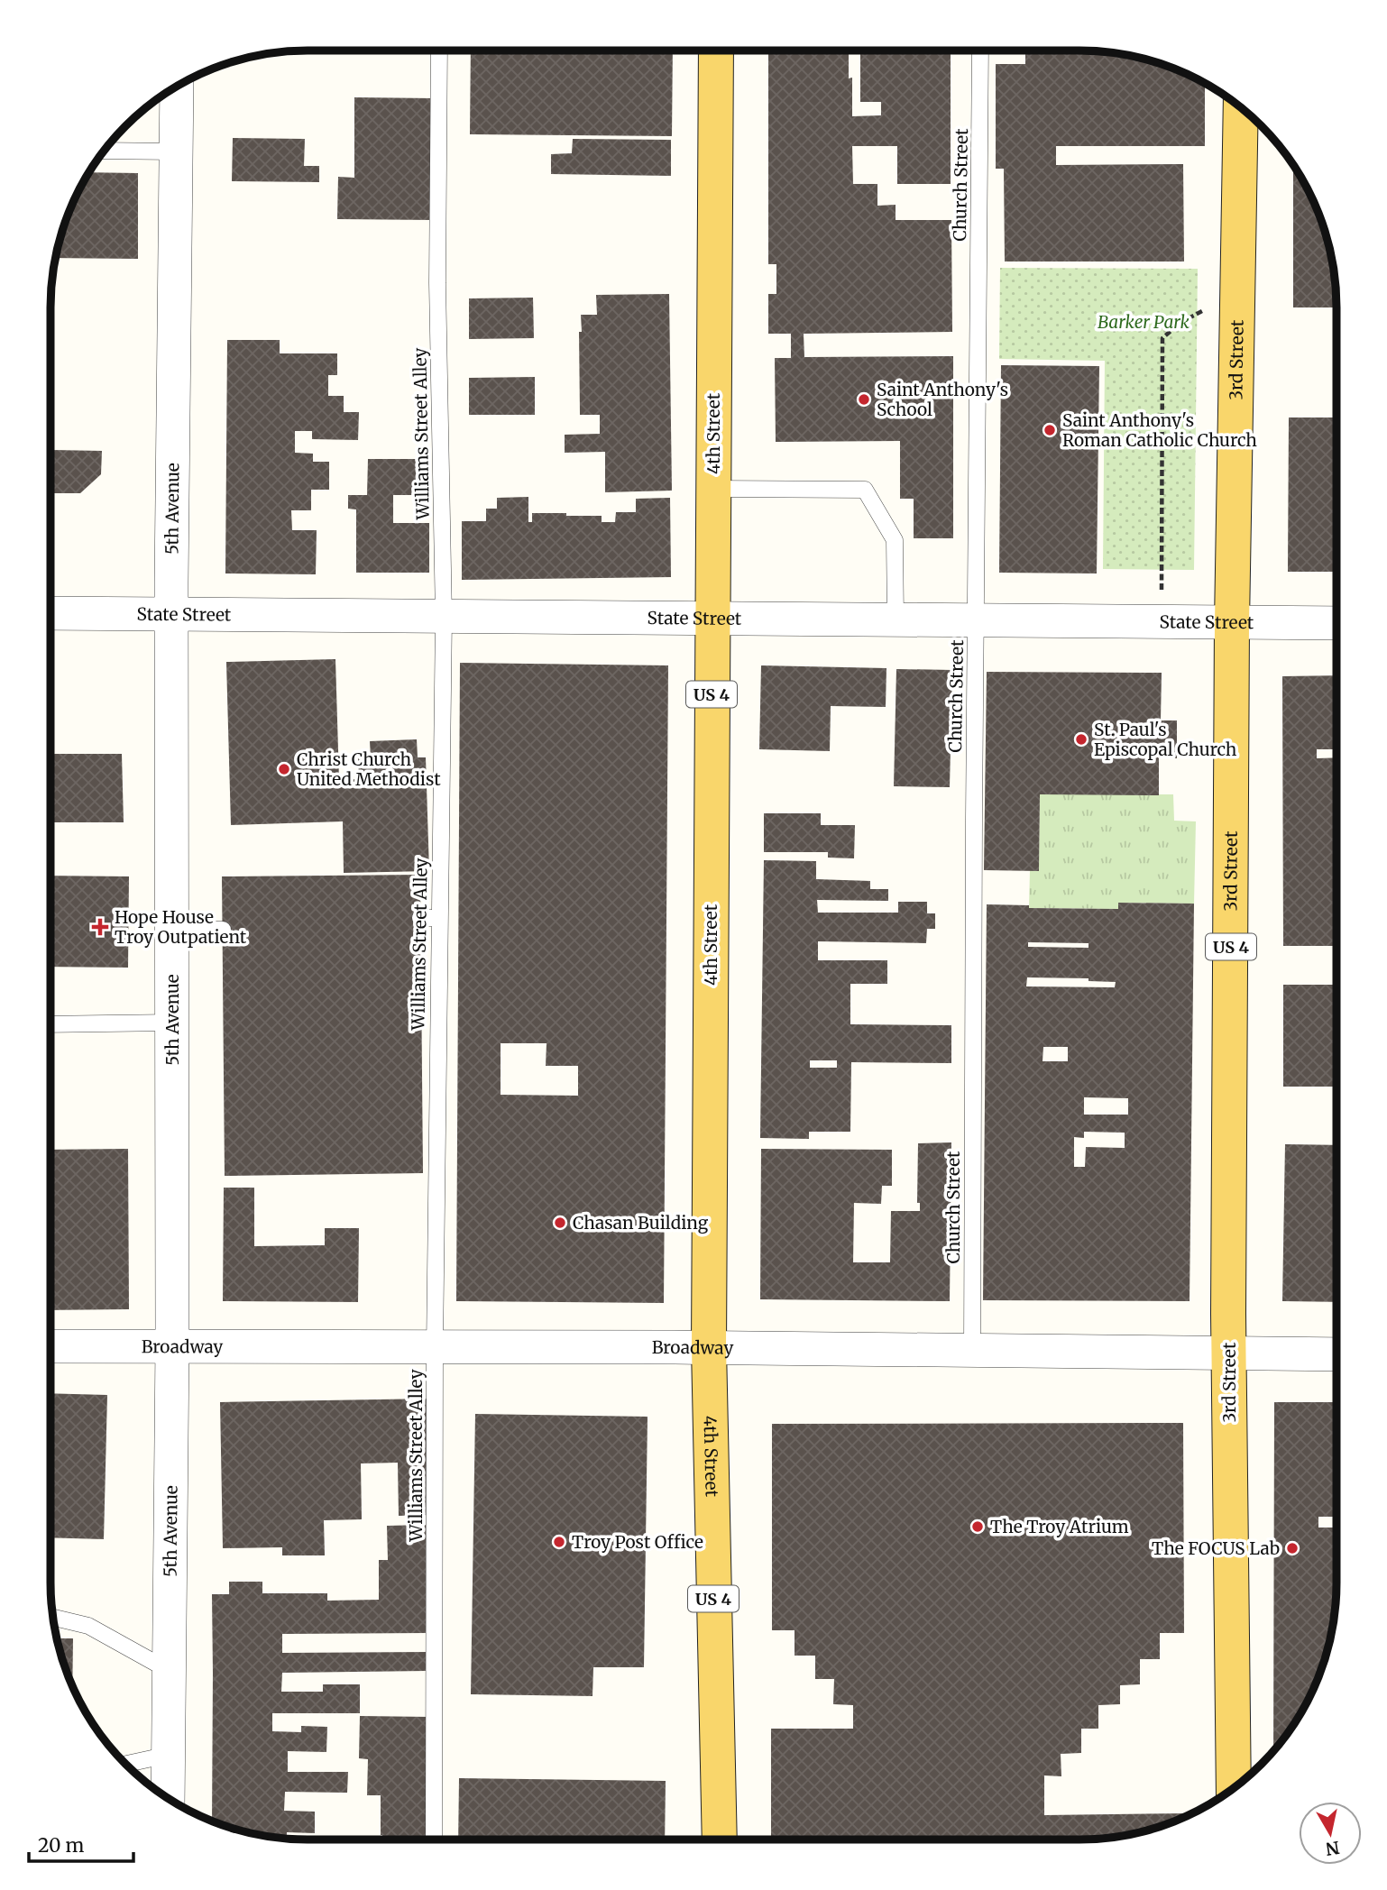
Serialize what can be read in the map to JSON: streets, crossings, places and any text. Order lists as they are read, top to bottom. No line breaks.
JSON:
{"streets":{"main road":["3rd Street","4th Street","US 4"],"street":["5th Avenue","State Street","Broadway"],"lane":["Church Street","Williams Street Alley"]},"crossings":[["Church Street","State Street"],["Church Street","Broadway"],["3rd Street","State Street"],["3rd Street","Broadway"],["Williams Street Alley","State Street"],["Williams Street Alley","Broadway"],["4th Street","State Street"],["4th Street","Broadway"],["5th Avenue","State Street"],["5th Avenue","Broadway"]],"parks":["Barker Park"],"places":{"other":["Saint Anthony's School","Saint Anthony's Roman Catholic Church","St. Paul's Episcopal Church","Christ Church United Methodist","Chasan Building","The Troy Atrium","Troy Post Office","The FOCUS Lab"],"health":["Hope House Troy Outpatient"]},"scale_bar":"20 m","north":"bottom"}
